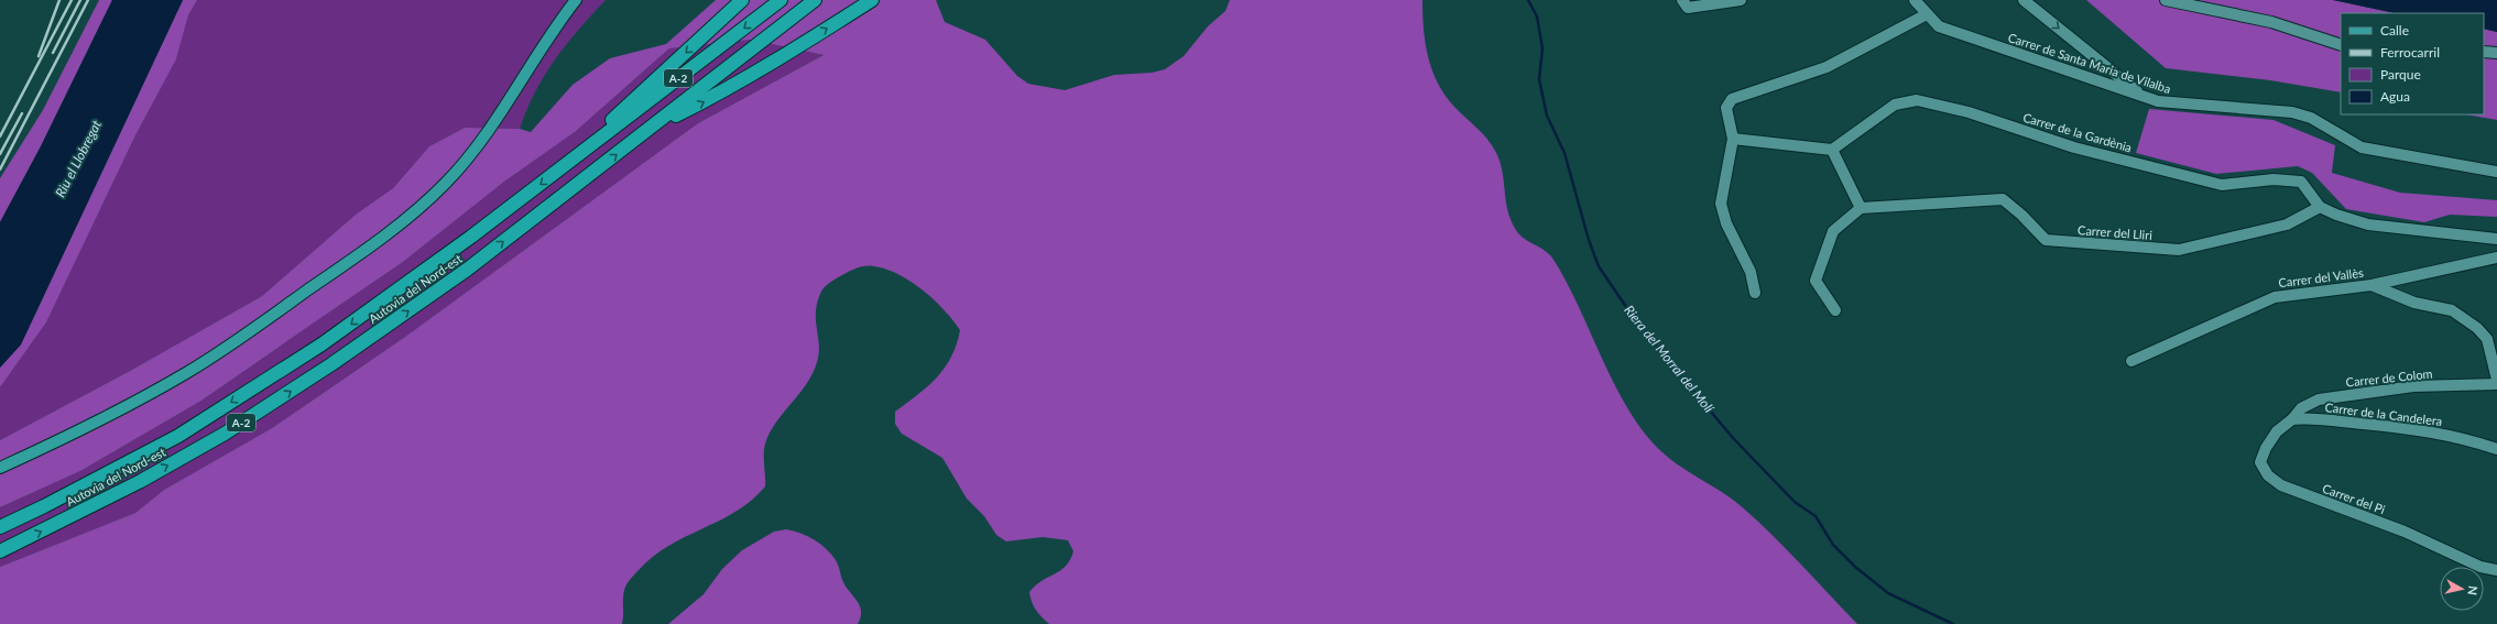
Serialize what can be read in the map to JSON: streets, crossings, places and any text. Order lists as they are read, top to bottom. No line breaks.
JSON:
{"streets":{"highway":["A-2","Autovia del Nord-est"],"street":["Carrer de Santa Maria de Vilalba","Carrer de la Gardènia","Carrer del Lliri","Carrer del Vallès","Carrer de Colom","Carrer de la Candelera","Carrer del Pi"]},"crossings":[["Carrer de la Gardènia","Carrer del Lliri"],["Carrer de Colom","Carrer de la Candelera"],["Carrer de Colom","Carrer del Pi"],["Carrer de la Candelera","Carrer del Pi"]],"water":["Riu el Llobregat","Riera del Morral del Molí"],"legend":["Calle","Ferrocarril","Parque","Agua"],"north":"right"}
